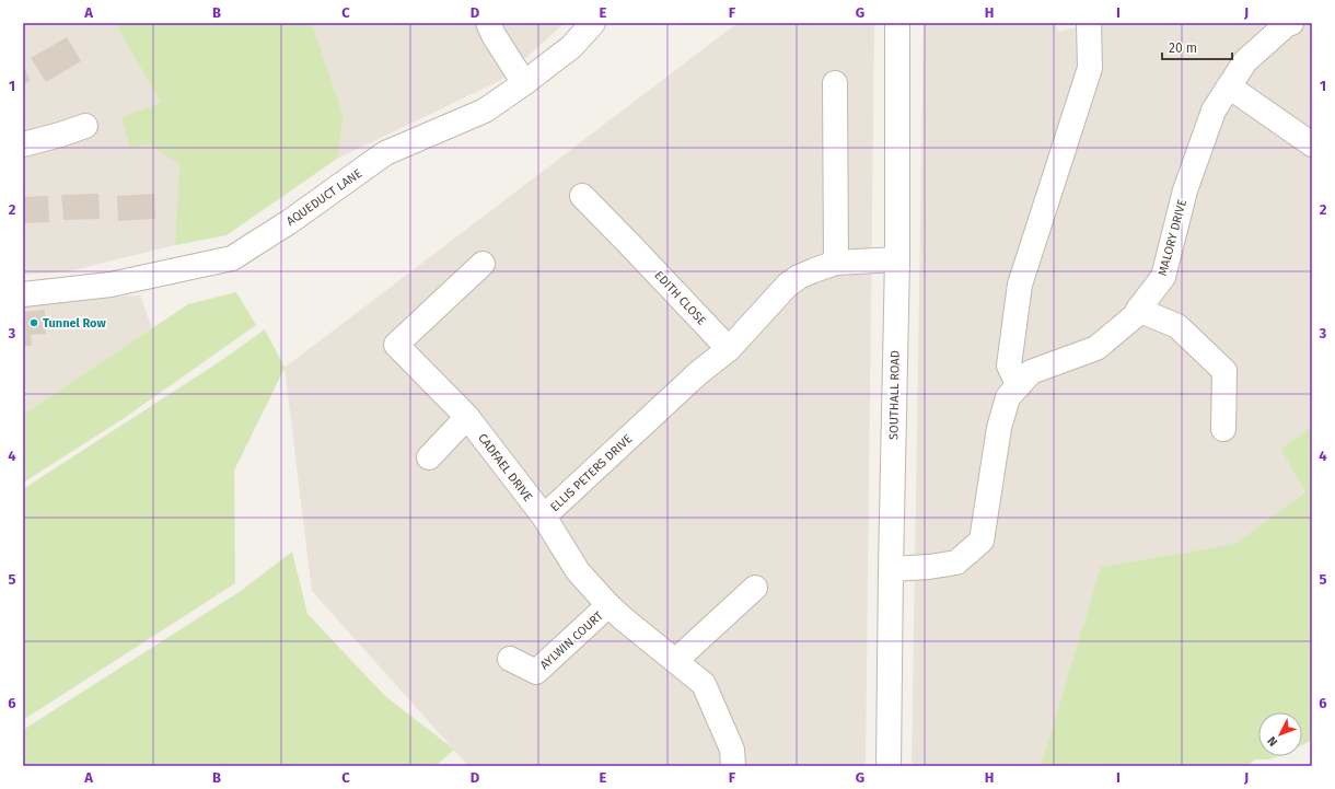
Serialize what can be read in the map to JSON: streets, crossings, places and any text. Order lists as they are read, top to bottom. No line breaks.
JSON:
{"streets":{"street":["AQUEDUCT LANE","MALORY DRIVE","EDITH CLOSE","SOUTHALL ROAD","CADFAEL DRIVE","ELLIS PETERS DRIVE","AYLWIN COURT"]},"crossings":[["MALORY DRIVE","SOUTHALL ROAD"],["EDITH CLOSE","ELLIS PETERS DRIVE"],["SOUTHALL ROAD","ELLIS PETERS DRIVE"],["CADFAEL DRIVE","ELLIS PETERS DRIVE"],["ELLIS PETERS DRIVE","AYLWIN COURT"]],"places":["Tunnel Row"],"scale_bar":"20 m","north":"bottom left","grid":{"columns":["A","B","C","D","E","F","G","H","I","J"],"rows":["1","2","3","4","5","6"]}}
